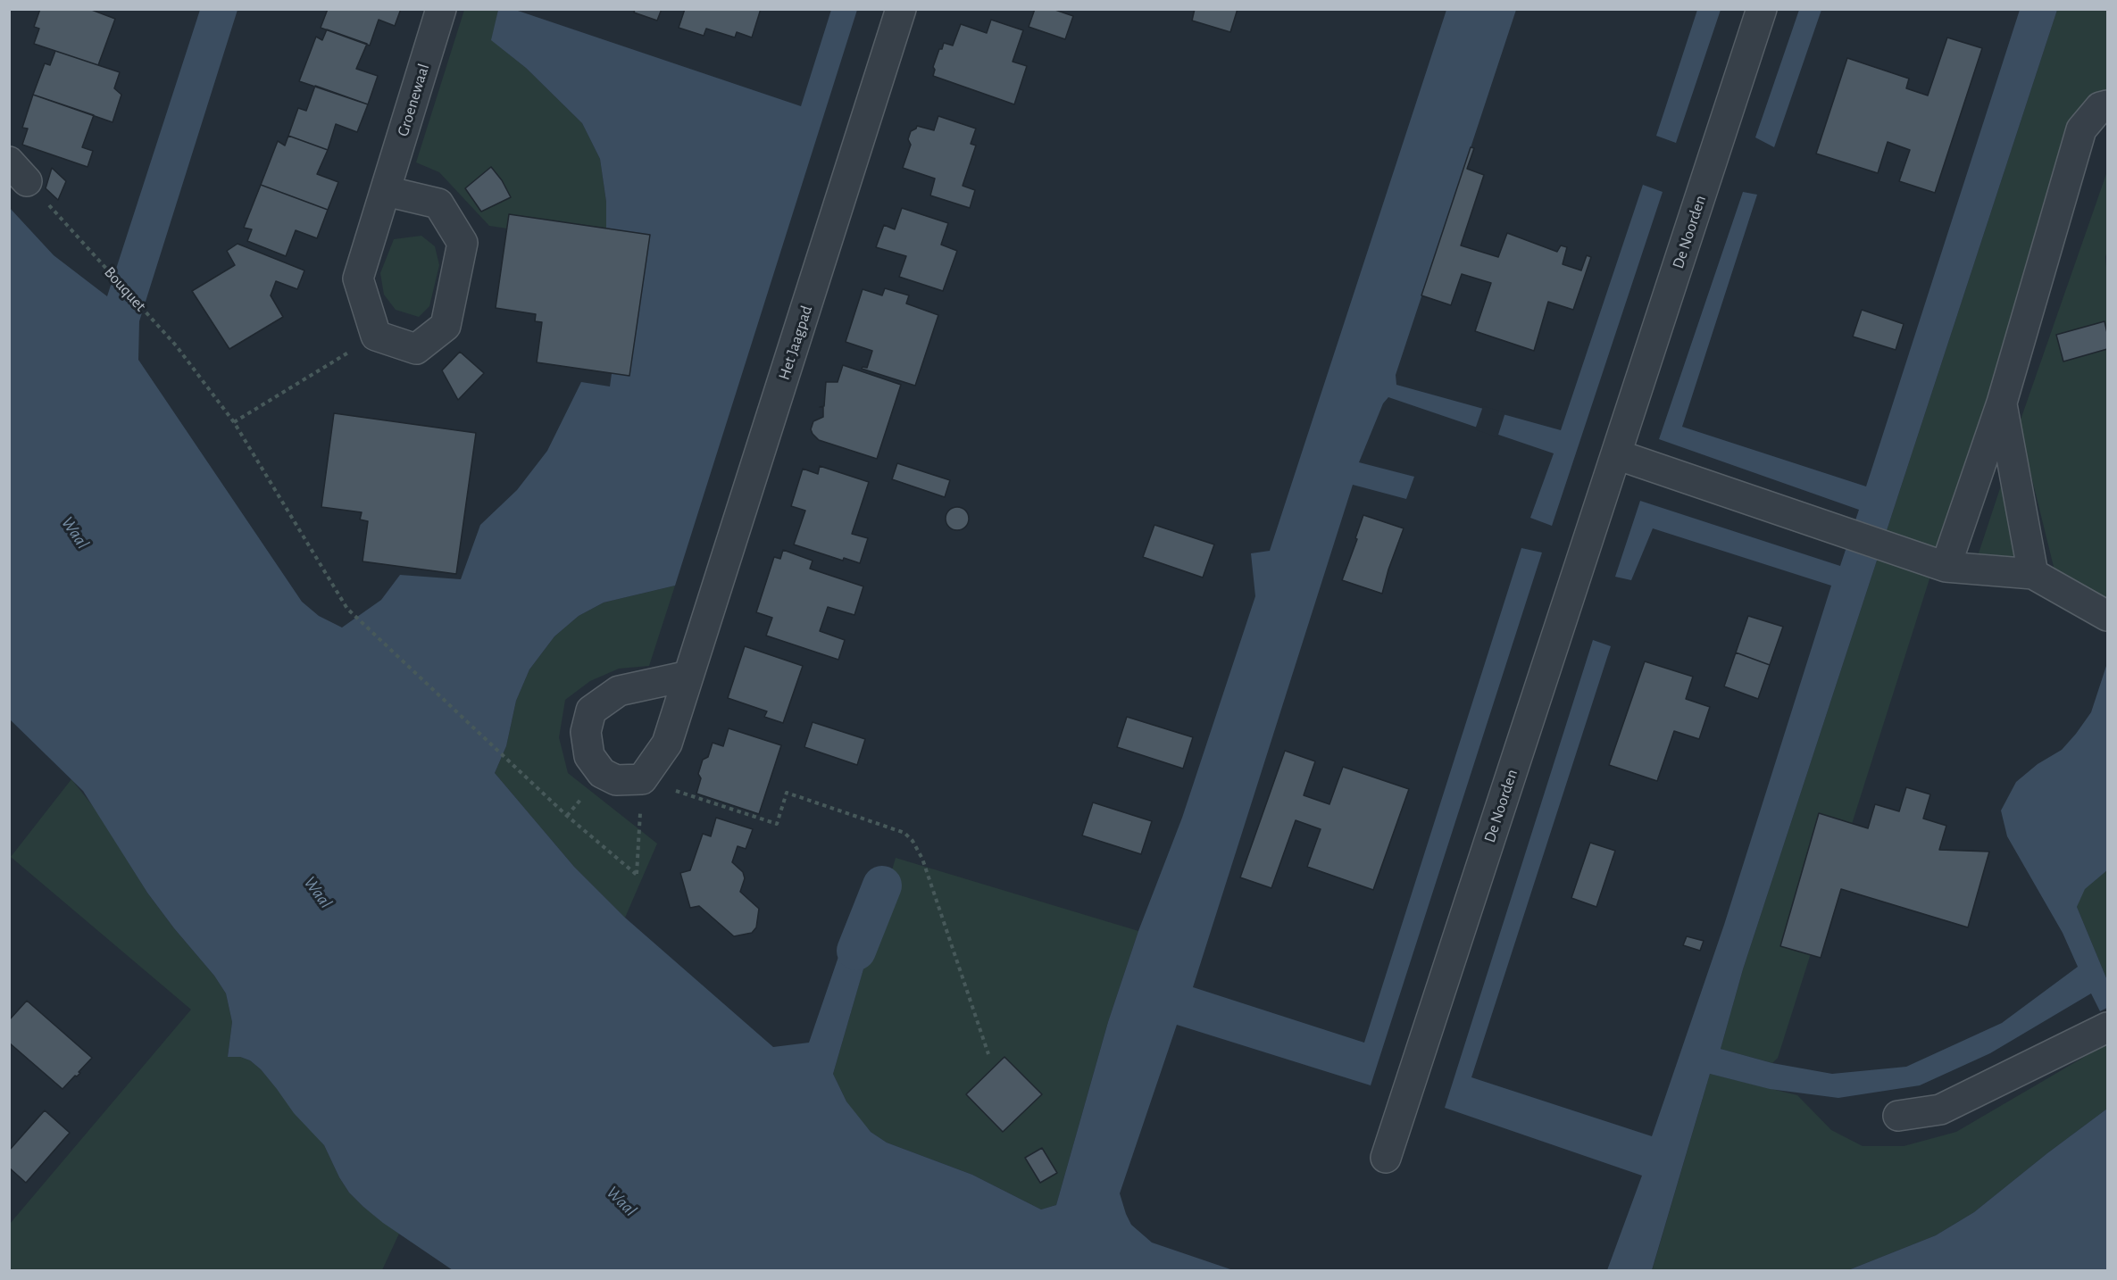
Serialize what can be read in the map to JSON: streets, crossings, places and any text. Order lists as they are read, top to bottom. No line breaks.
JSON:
{"streets":{"street":["Groenewaal","De Noorden","Het Jaagpad"],"path":["Bouquet"]},"crossings":[["Bouquet","Het Jaagpad"]],"water":["Waal"]}
